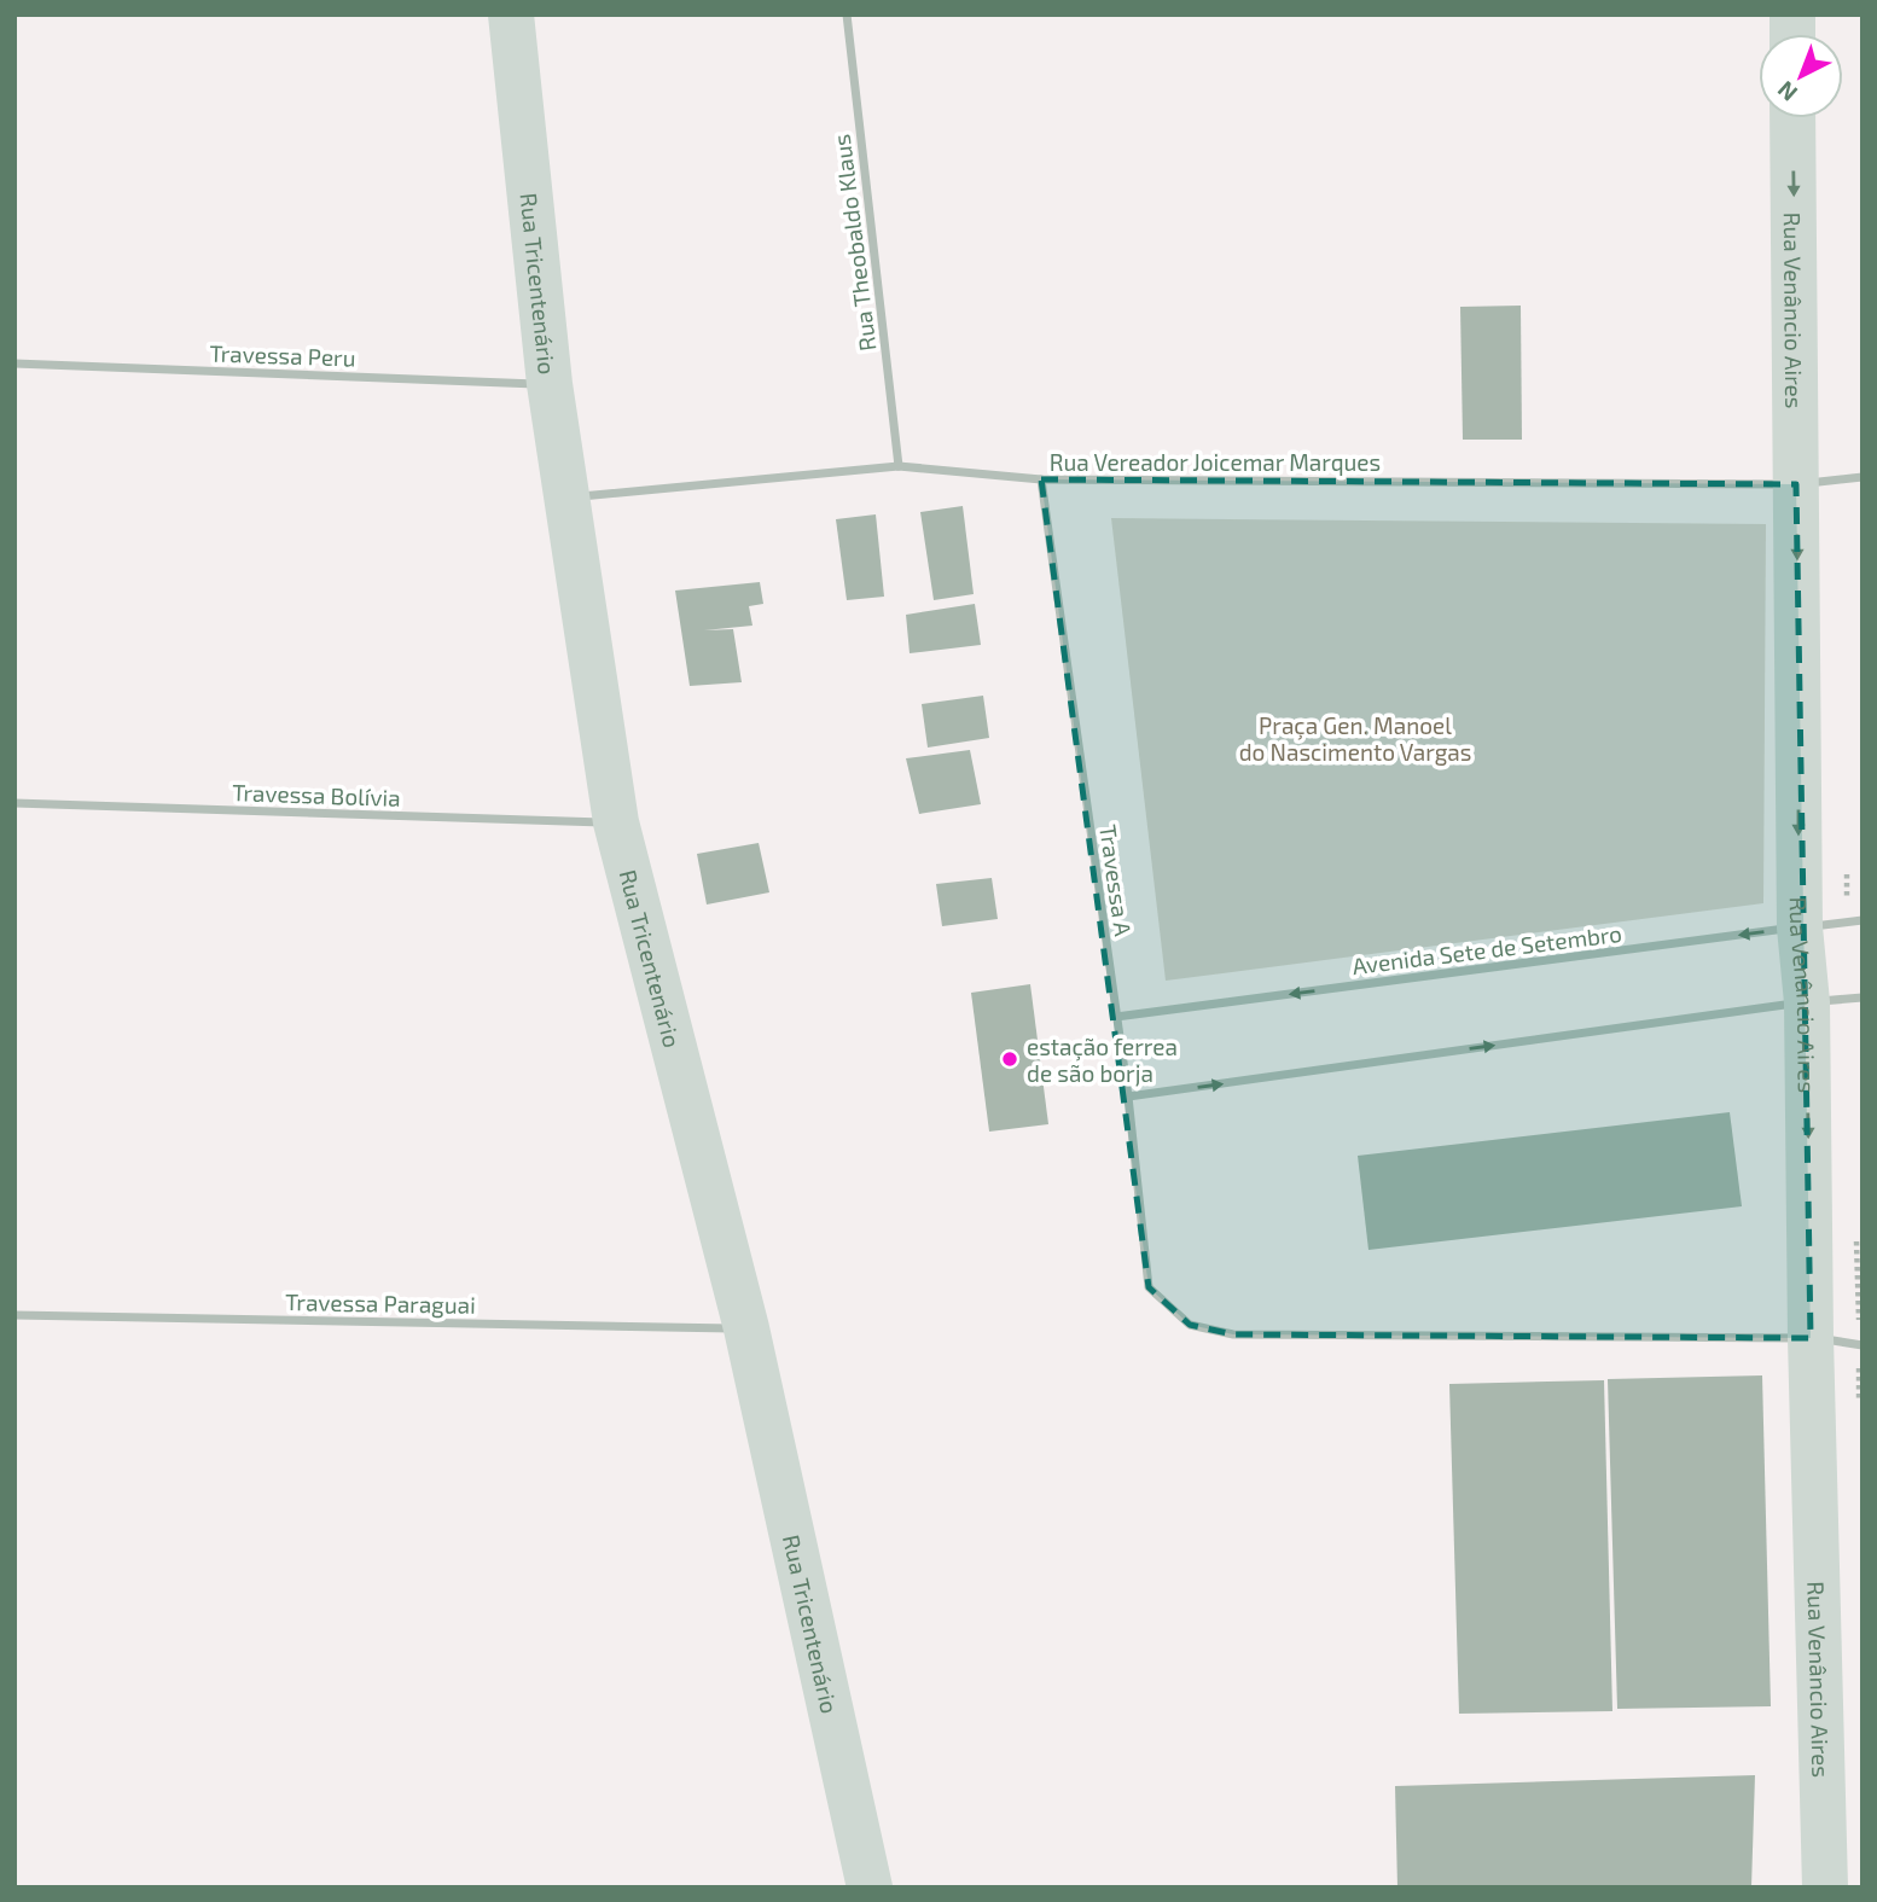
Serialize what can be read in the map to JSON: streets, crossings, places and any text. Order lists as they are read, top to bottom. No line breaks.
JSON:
{"streets":{"street":["Rua Theobaldo Klaus","Rua Tricentenário","Rua Venâncio Aires","Travessa Peru","Rua Vereador Joicemar Marques","Travessa Bolívia","Travessa A","Avenida Sete de Setembro","Travessa Paraguai"]},"crossings":[["Rua Theobaldo Klaus","Rua Vereador Joicemar Marques"],["Rua Tricentenário","Travessa Peru"],["Rua Tricentenário","Rua Vereador Joicemar Marques"],["Rua Tricentenário","Travessa Bolívia"],["Rua Tricentenário","Travessa Paraguai"],["Rua Venâncio Aires","Rua Vereador Joicemar Marques"],["Rua Venâncio Aires","Travessa A"],["Rua Venâncio Aires","Avenida Sete de Setembro"],["Rua Vereador Joicemar Marques","Travessa A"],["Travessa A","Avenida Sete de Setembro"]],"one_way":["Rua Venâncio Aires","Avenida Sete de Setembro"],"parks":["Praça Gen. Manoel do Nascimento Vargas"],"places":["estação ferrea de são borja"],"north":"bottom left"}
